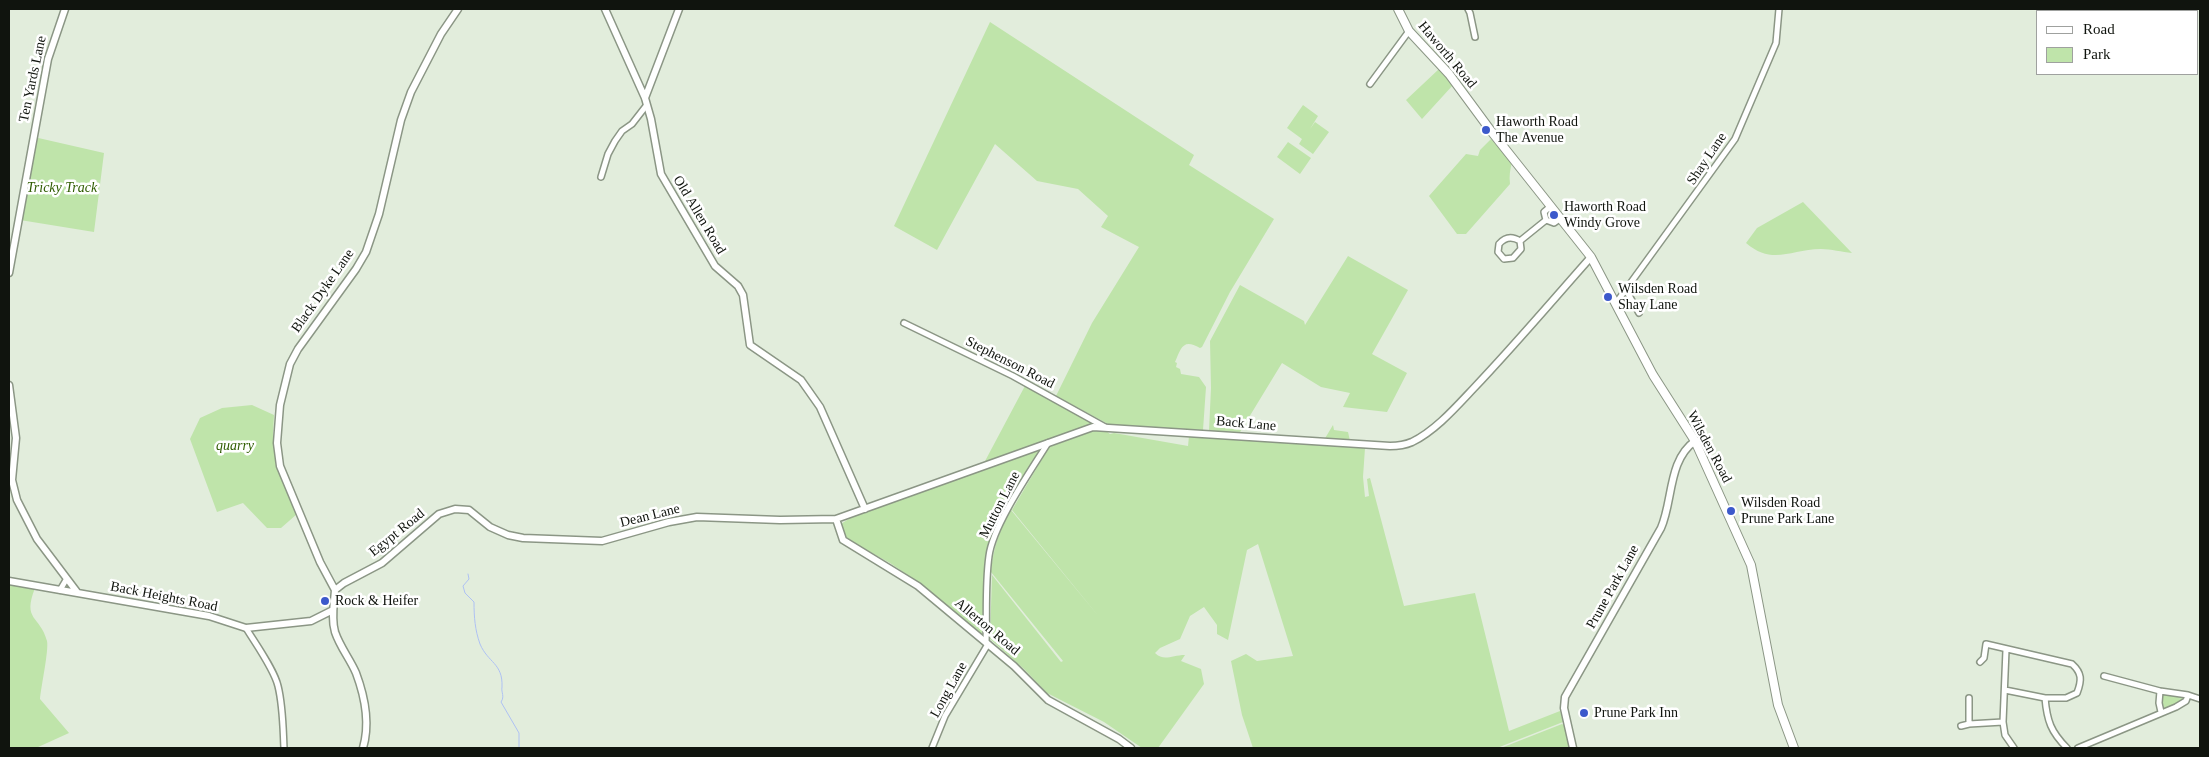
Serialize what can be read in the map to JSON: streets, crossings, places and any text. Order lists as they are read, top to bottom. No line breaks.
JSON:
{"streets":{"main road":["Haworth Road","Wilsden Road"],"street":["Ten Yards Lane","Shay Lane","Old Allen Road","Black Dyke Lane","Stephenson Road","Back Lane","Mutton Lane","Dean Lane","Egypt Road","Prune Park Lane","Back Heights Road","Allerton Road","Long Lane"]},"crossings":[["Haworth Road","Back Lane"],["Haworth Road","Wilsden Road"],["Shay Lane","Wilsden Road"],["Old Allen Road","Back Lane"],["Black Dyke Lane","Egypt Road"],["Stephenson Road","Back Lane"],["Back Lane","Wilsden Road"],["Back Lane","Mutton Lane"],["Back Lane","Dean Lane"],["Back Lane","Allerton Road"],["Wilsden Road","Prune Park Lane"],["Mutton Lane","Allerton Road"],["Mutton Lane","Long Lane"],["Dean Lane","Egypt Road"],["Dean Lane","Allerton Road"],["Allerton Road","Long Lane"]],"parks":["Tricky Track","quarry"],"places":["Haworth Road The Avenue","Haworth Road Windy Grove","Wilsden Road Shay Lane","Wilsden Road Prune Park Lane","Rock & Heifer","Prune Park Inn"],"legend":["Road","Park"]}
